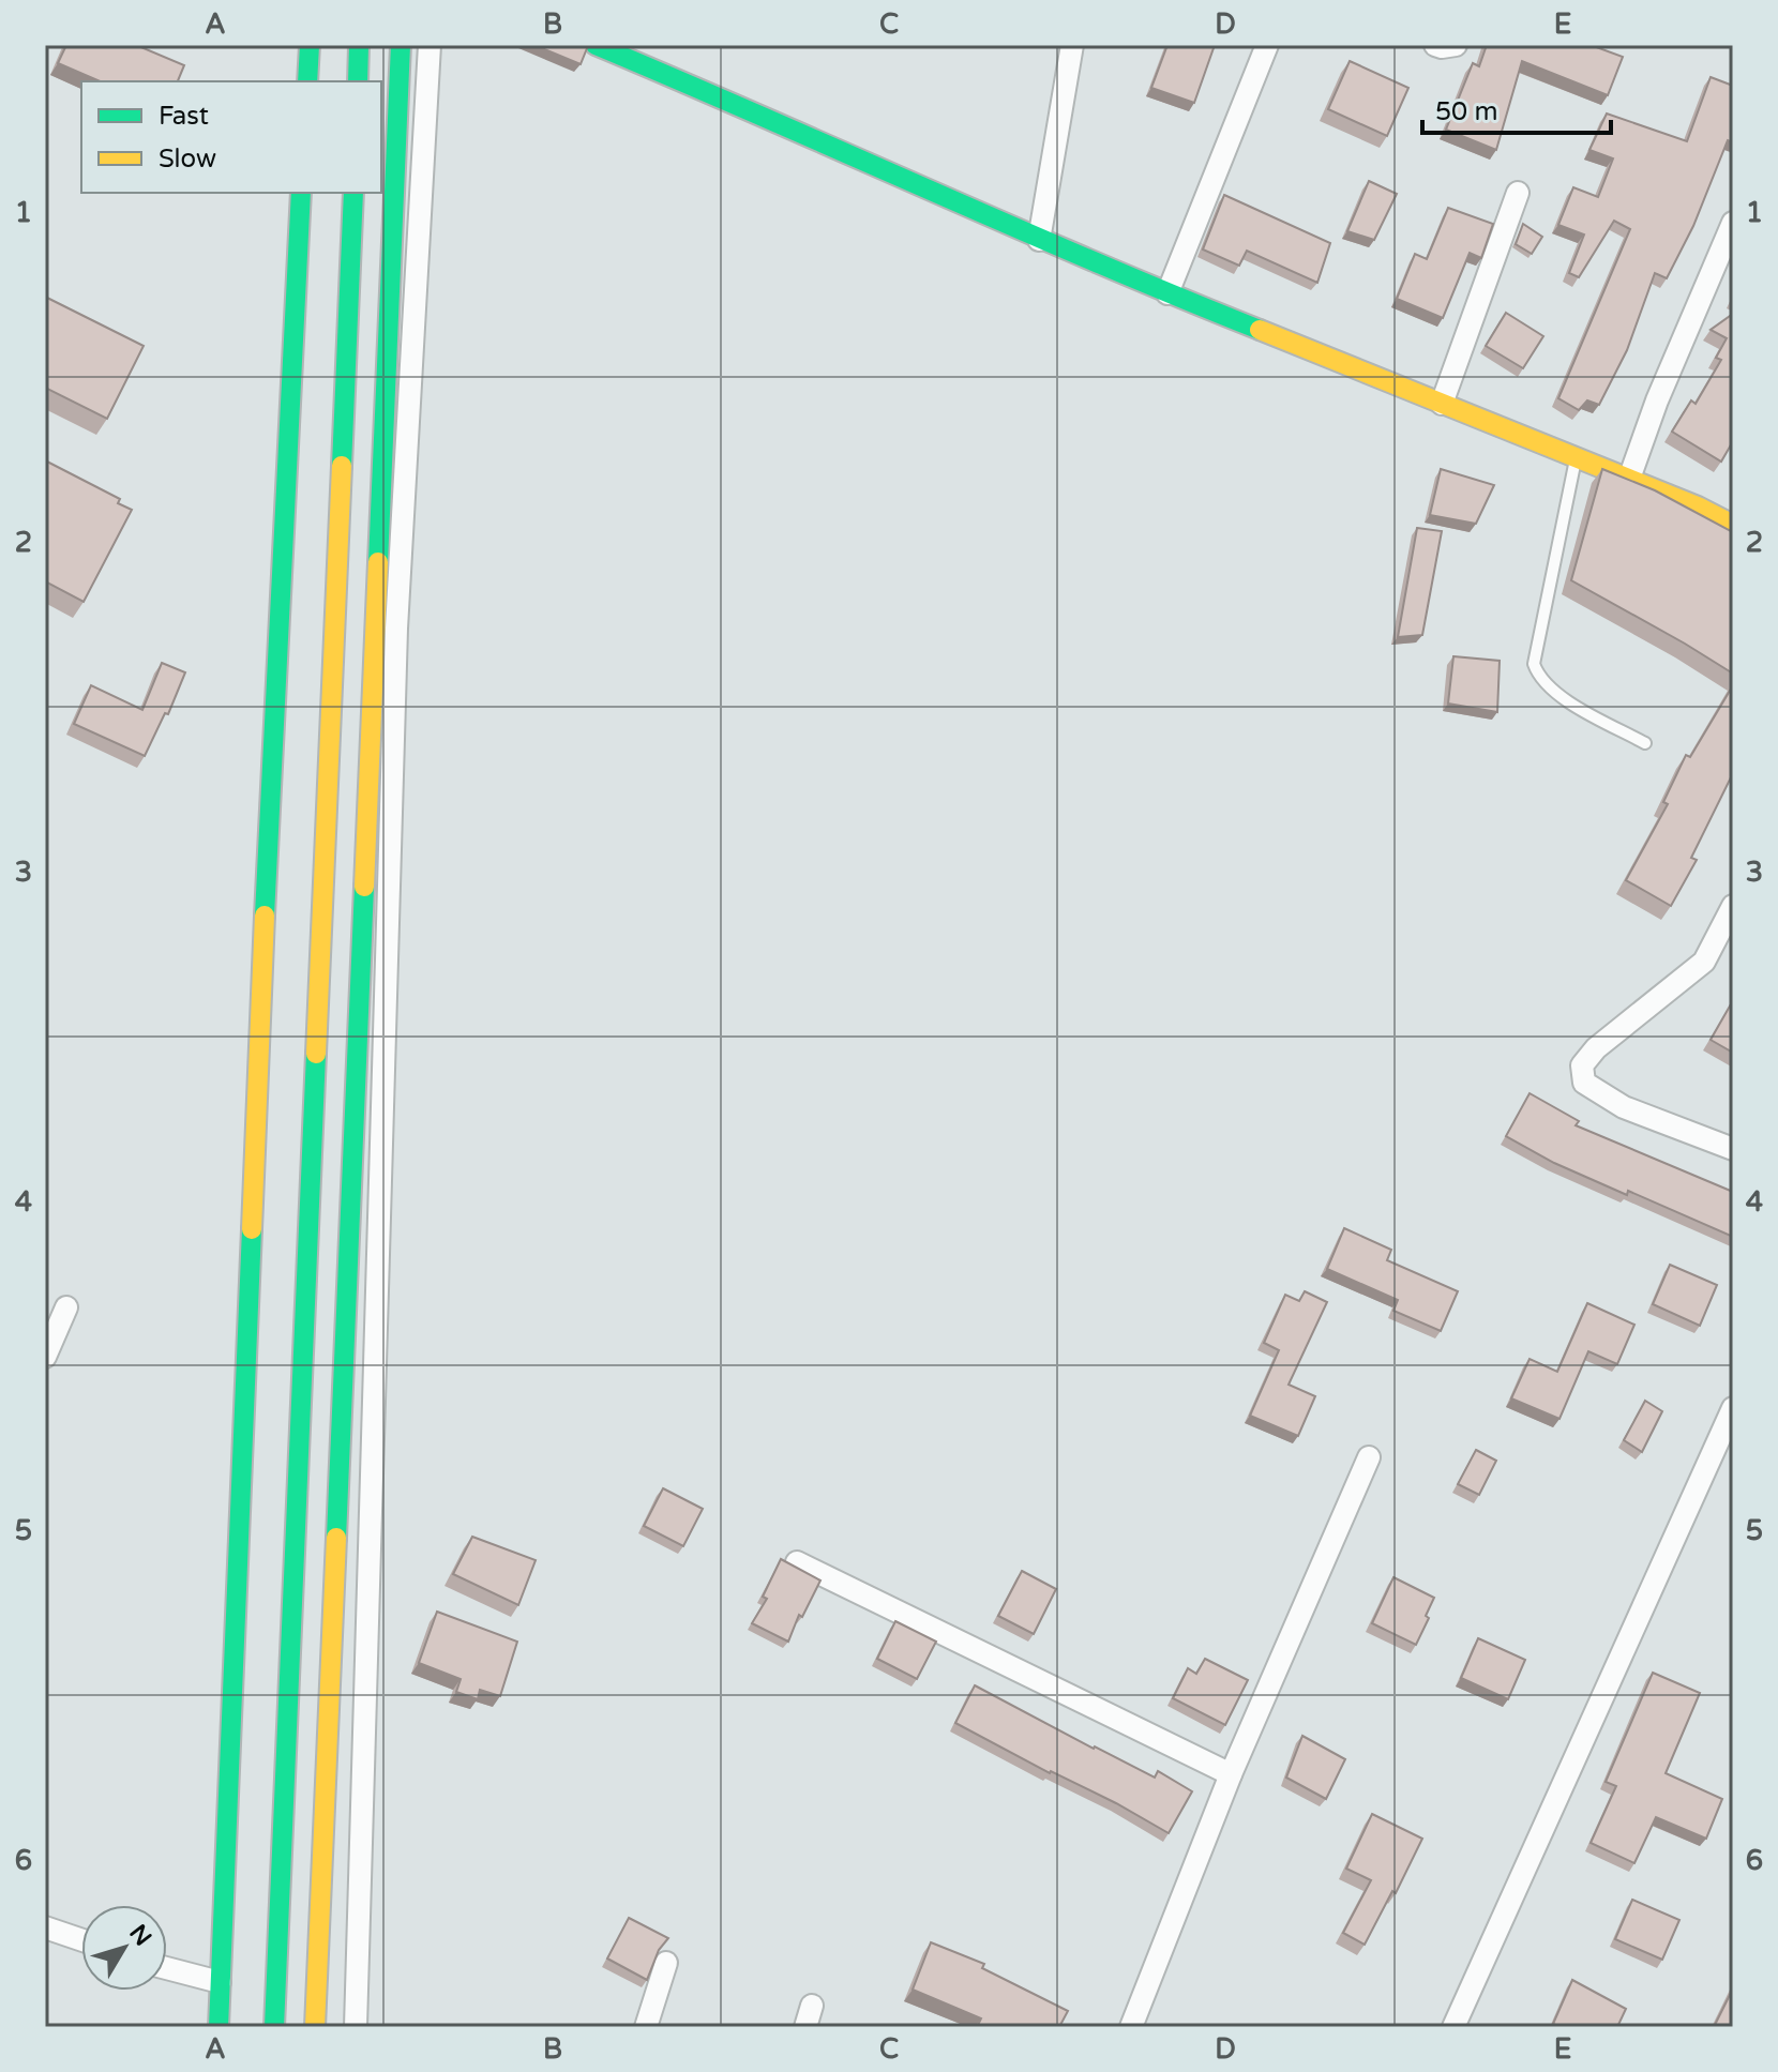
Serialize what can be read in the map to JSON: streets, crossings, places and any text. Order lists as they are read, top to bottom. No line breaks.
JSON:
{"legend":["Fast","Slow"],"scale_bar":"50 m","north":"top right","grid":{"columns":["A","B","C","D","E"],"rows":["1","2","3","4","5","6"]}}
